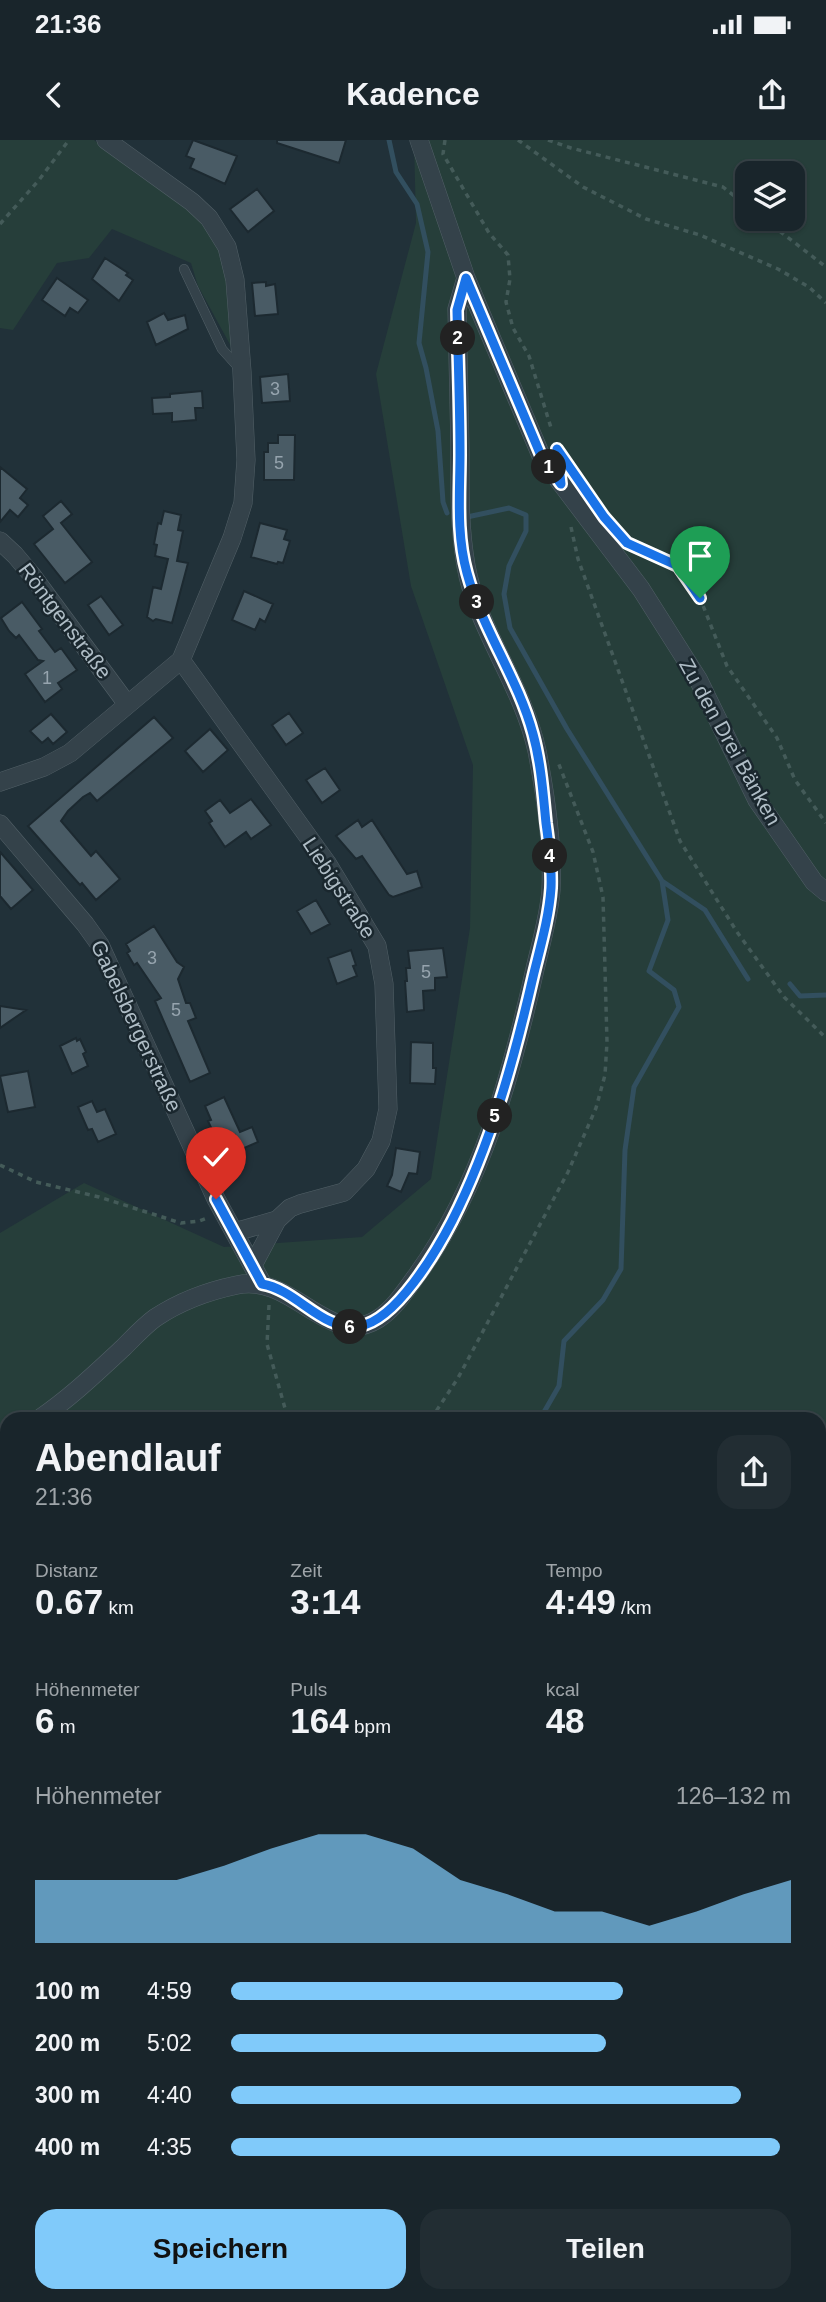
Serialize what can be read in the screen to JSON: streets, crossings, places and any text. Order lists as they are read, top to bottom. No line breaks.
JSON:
{"streets":{"street":["Röntgenstraße","Zu den Drei Bänken","Liebigstraße","Gabelsbergerstraße"]},"crossings":[["Liebigstraße","Gabelsbergerstraße"]],"house_numbers":["3","5","1","3","5","5"],"page":{"status":"21:36","header":"Kadence","pins":["2","1","3","4","5","6"],"heading":["Abendlauf","21:36"],"stats":[["Distanz","0.67 km"],["Zeit","3:14"],["Tempo","4:49 /km"],["Höhenmeter","6 m"],["Puls","164 bpm"],["kcal","48"]],"chart":["Höhenmeter","126–132 m"],"list":[{"name":"100 m","note":"4:59"},{"name":"200 m","note":"5:02"},{"name":"300 m","note":"4:40"},{"name":"400 m","note":"4:35"}],"buttons":["Speichern","Teilen"]}}
